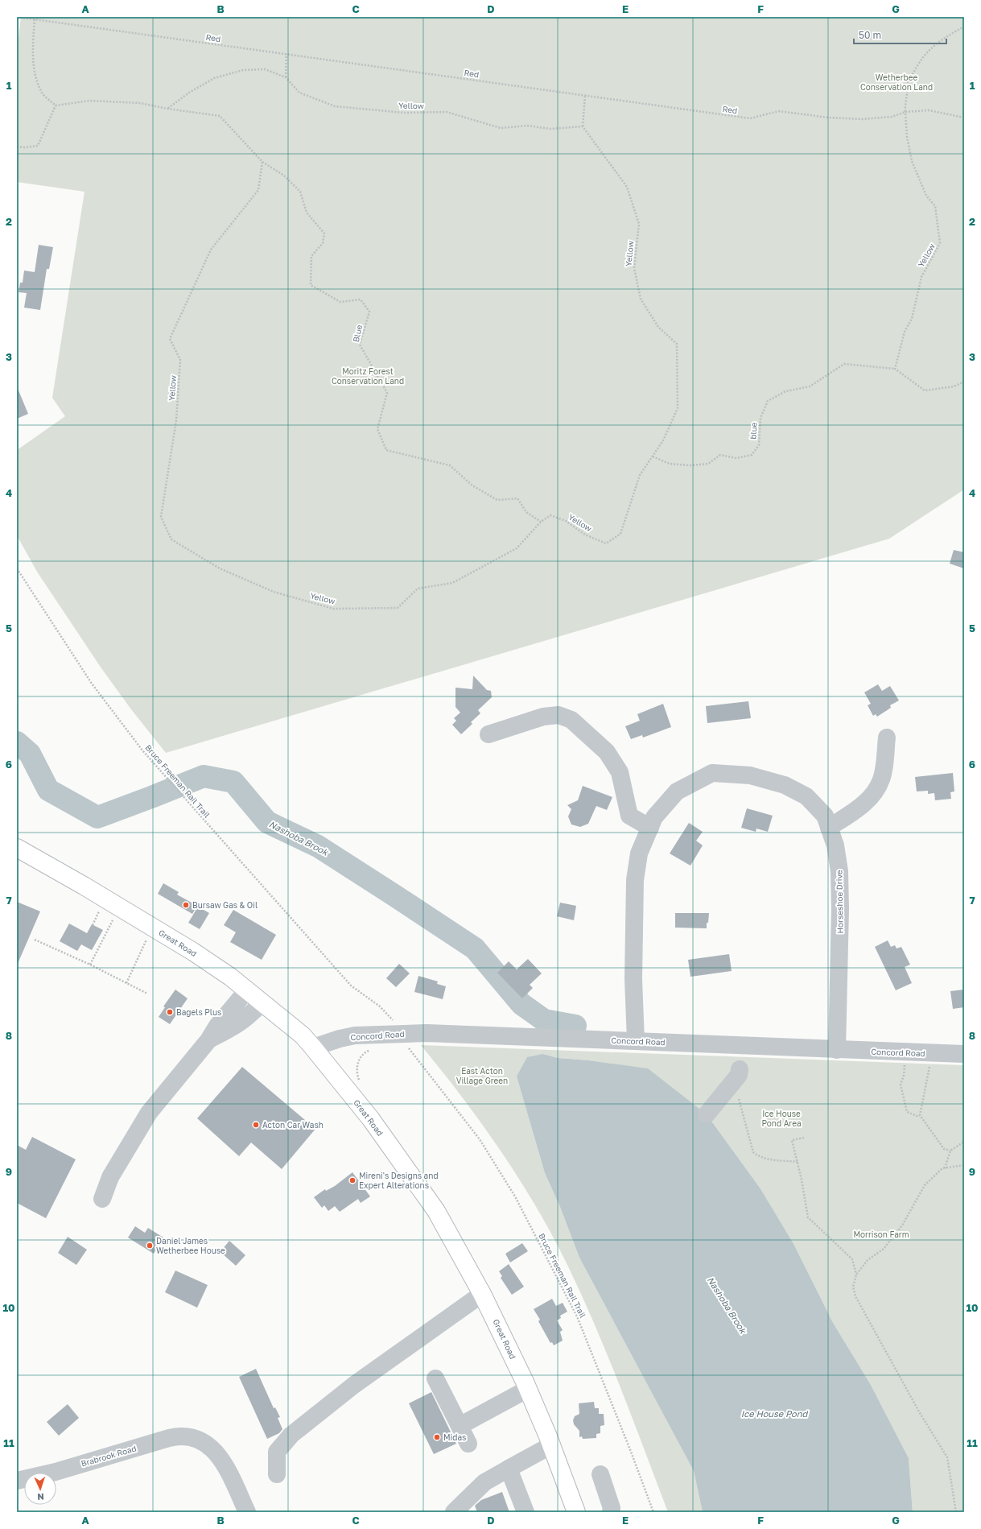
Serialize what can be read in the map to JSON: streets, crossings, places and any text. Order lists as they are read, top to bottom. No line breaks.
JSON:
{"streets":{"main road":["Great Road"],"street":["Horseshoe Drive","Concord Road","Brabrook Road"],"path":["Red","Yellow","Blue","blue","Bruce Freeman Rail Trail"]},"crossings":[["Red","Yellow"],["Yellow","Blue"],["Yellow","blue"],["Horseshoe Drive","Concord Road"],["Great Road","Concord Road"]],"water":["Nashoba Brook","Ice House Pond"],"parks":["Wetherbee Conservation Land","Moritz Forest Conservation Land","East Acton Village Green","Ice House Pond Area","Morrison Farm"],"places":["Bursaw Gas & Oil","Bagels Plus","Acton Car Wash","Mireni's Designs and Expert Alterations","Daniel James Wetherbee House","Midas"],"scale_bar":"50 m","north":"bottom","grid":{"columns":["A","B","C","D","E","F","G"],"rows":["1","2","3","4","5","6","7","8","9","10","11"]}}
